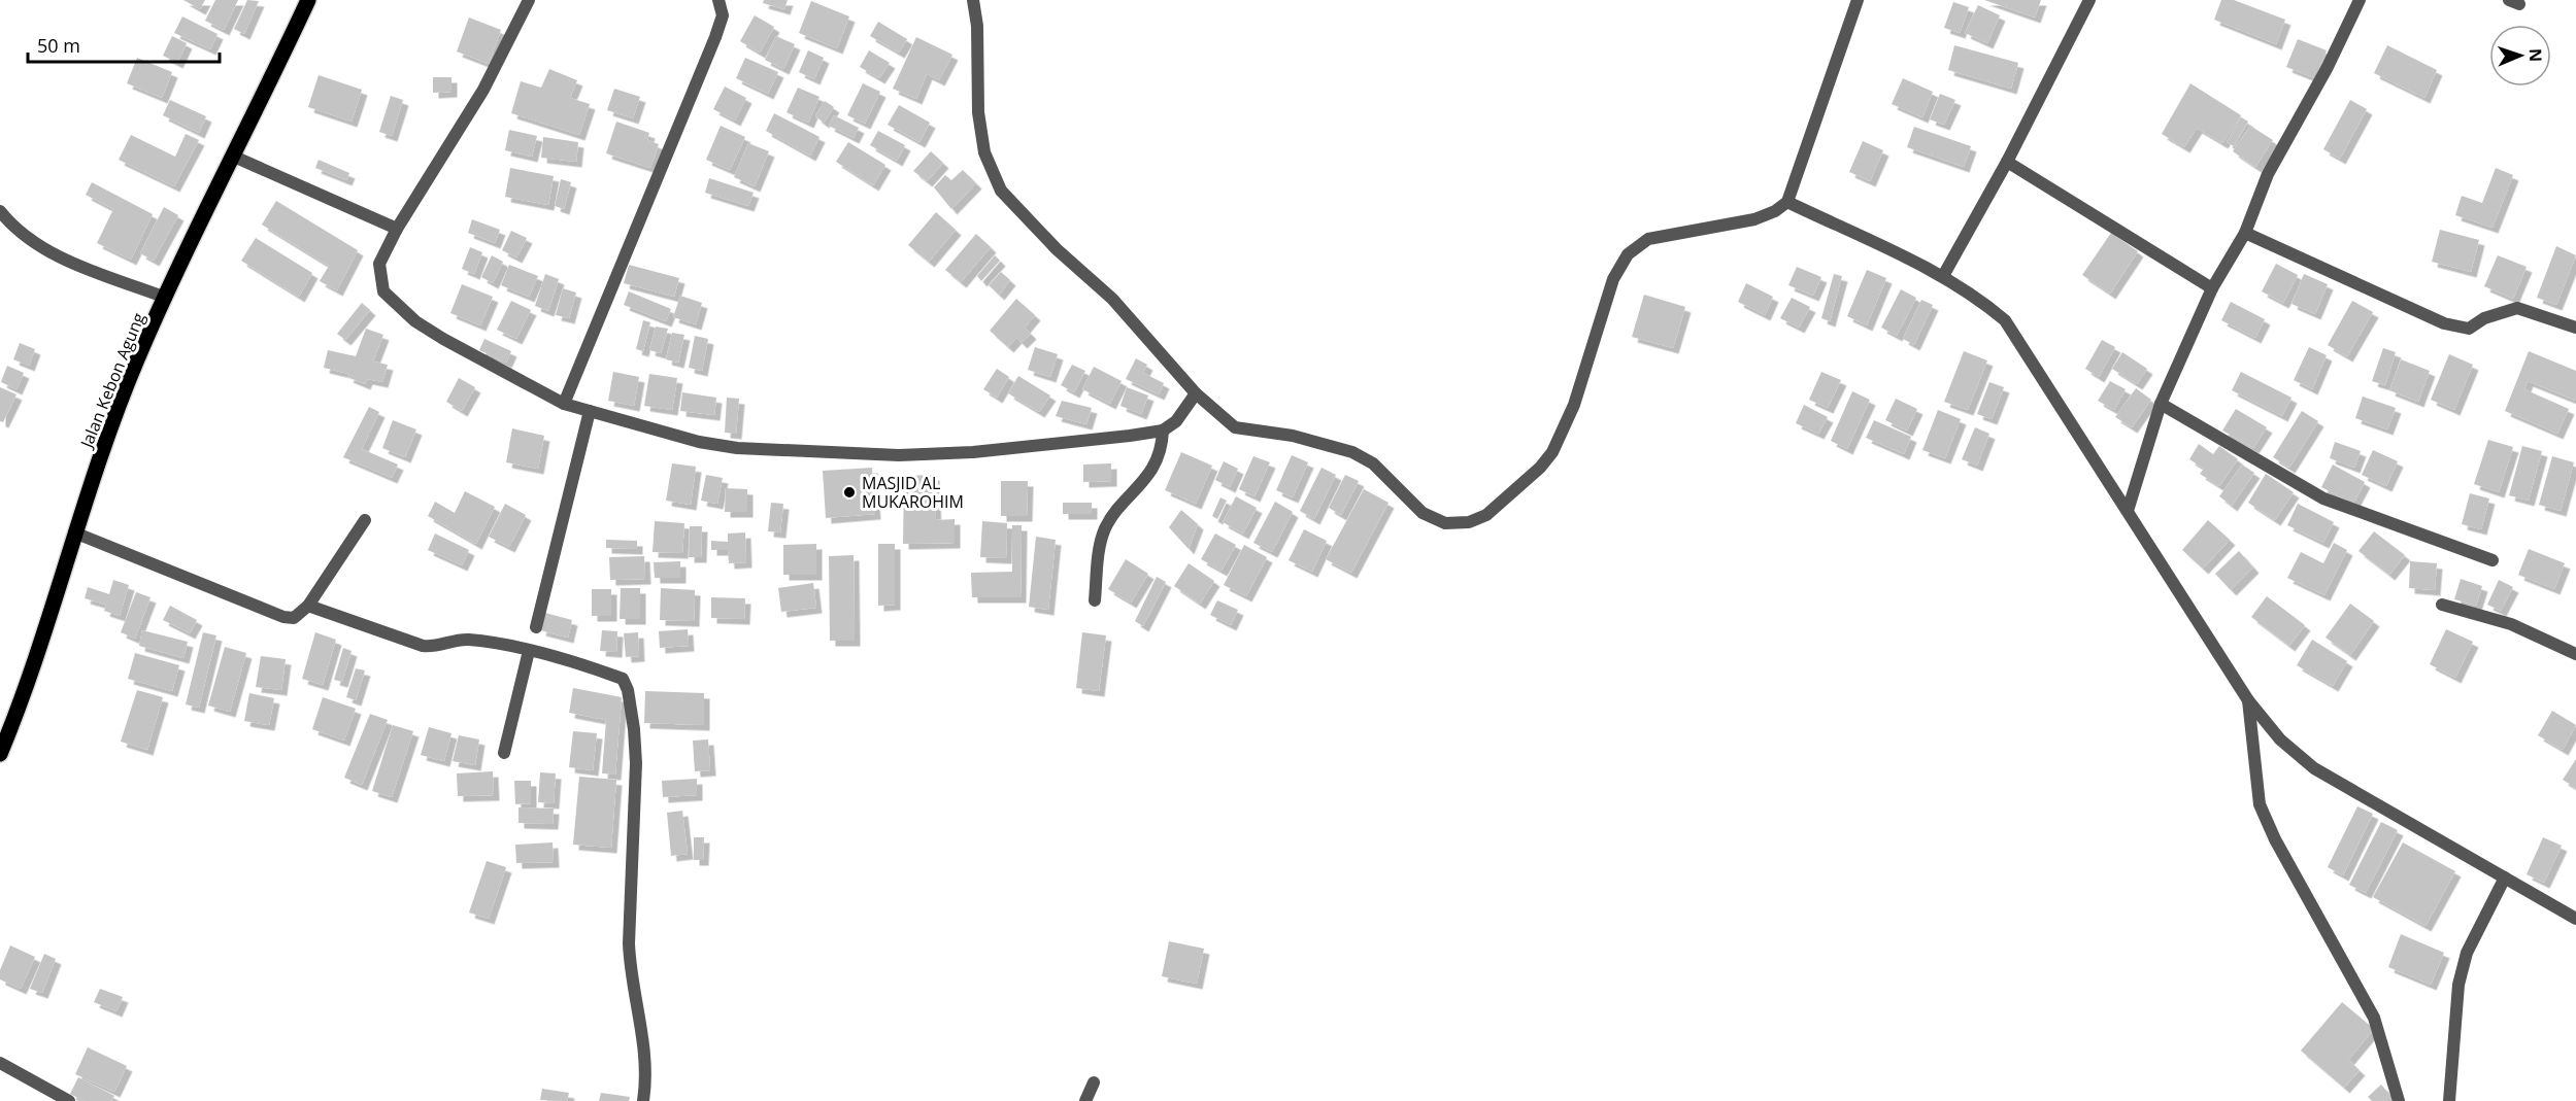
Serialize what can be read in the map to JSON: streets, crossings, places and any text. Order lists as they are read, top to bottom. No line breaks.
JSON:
{"streets":{"main road":["Jalan Kebon Agung"]},"places":["MASJID AL MUKAROHIM"],"scale_bar":"50 m","north":"right"}
